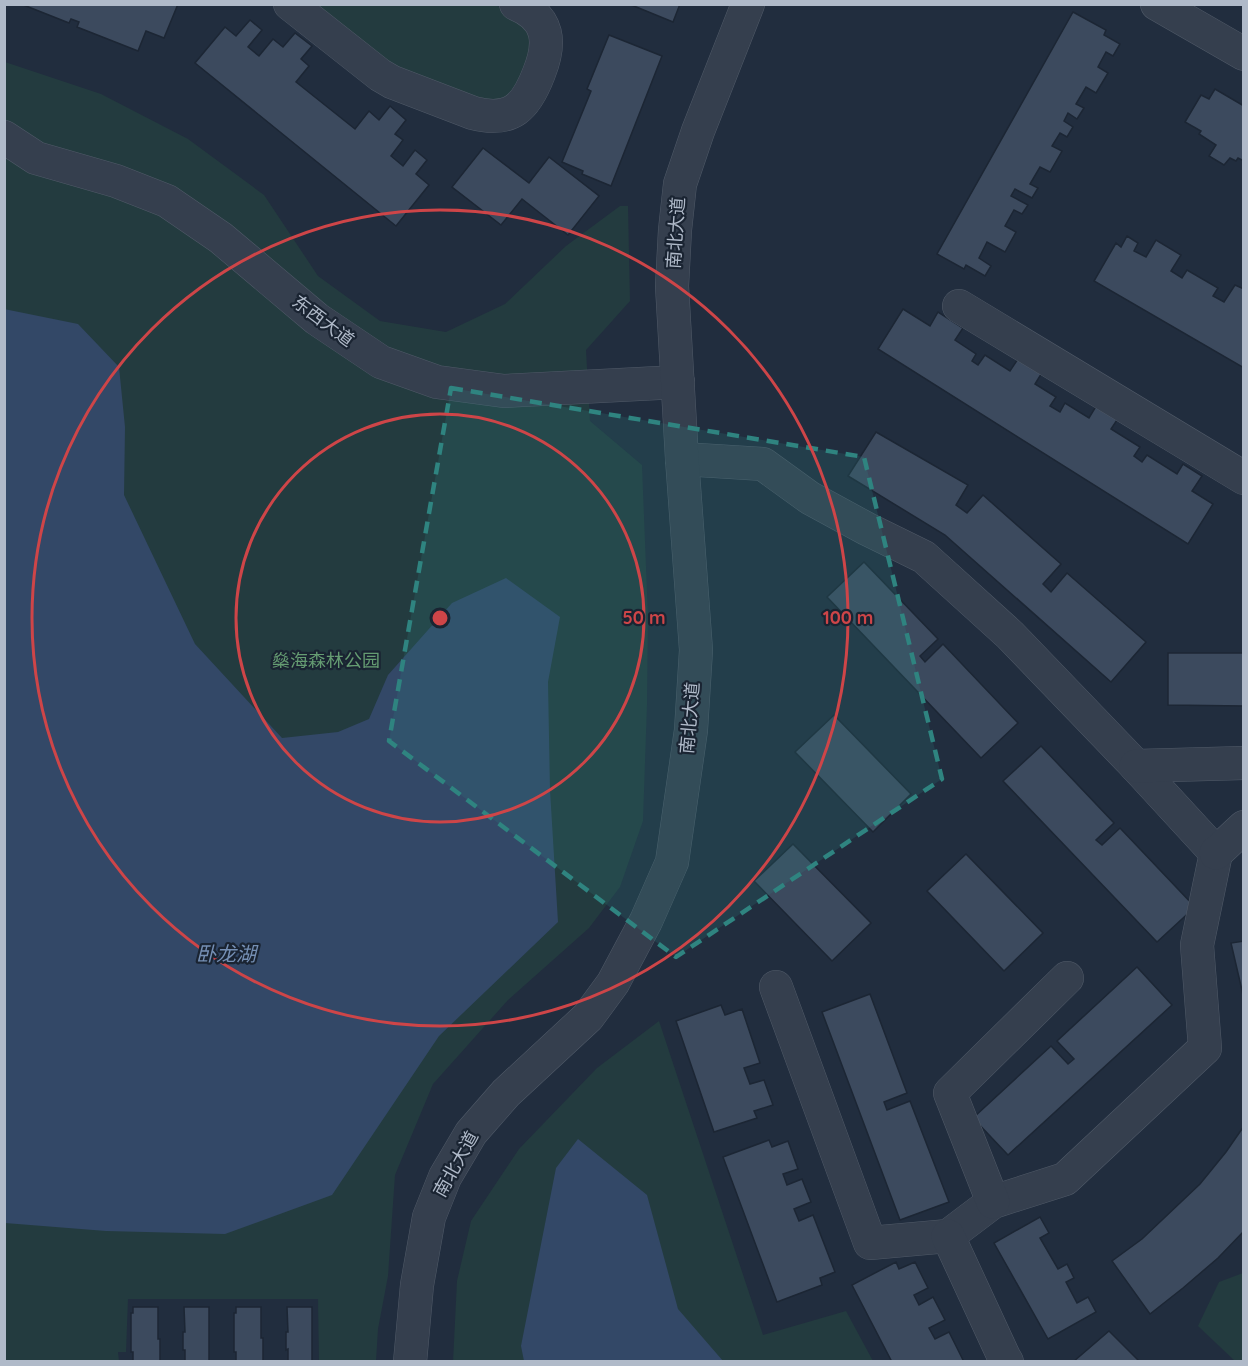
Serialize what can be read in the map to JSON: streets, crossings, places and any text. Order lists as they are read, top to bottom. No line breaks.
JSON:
{"streets":{"street":["南北大道","东西大道"]},"crossings":[["南北大道","东西大道"]],"water":["卧龙湖"],"parks":["燊海森林公园"],"rings":["50 m","100 m"]}
